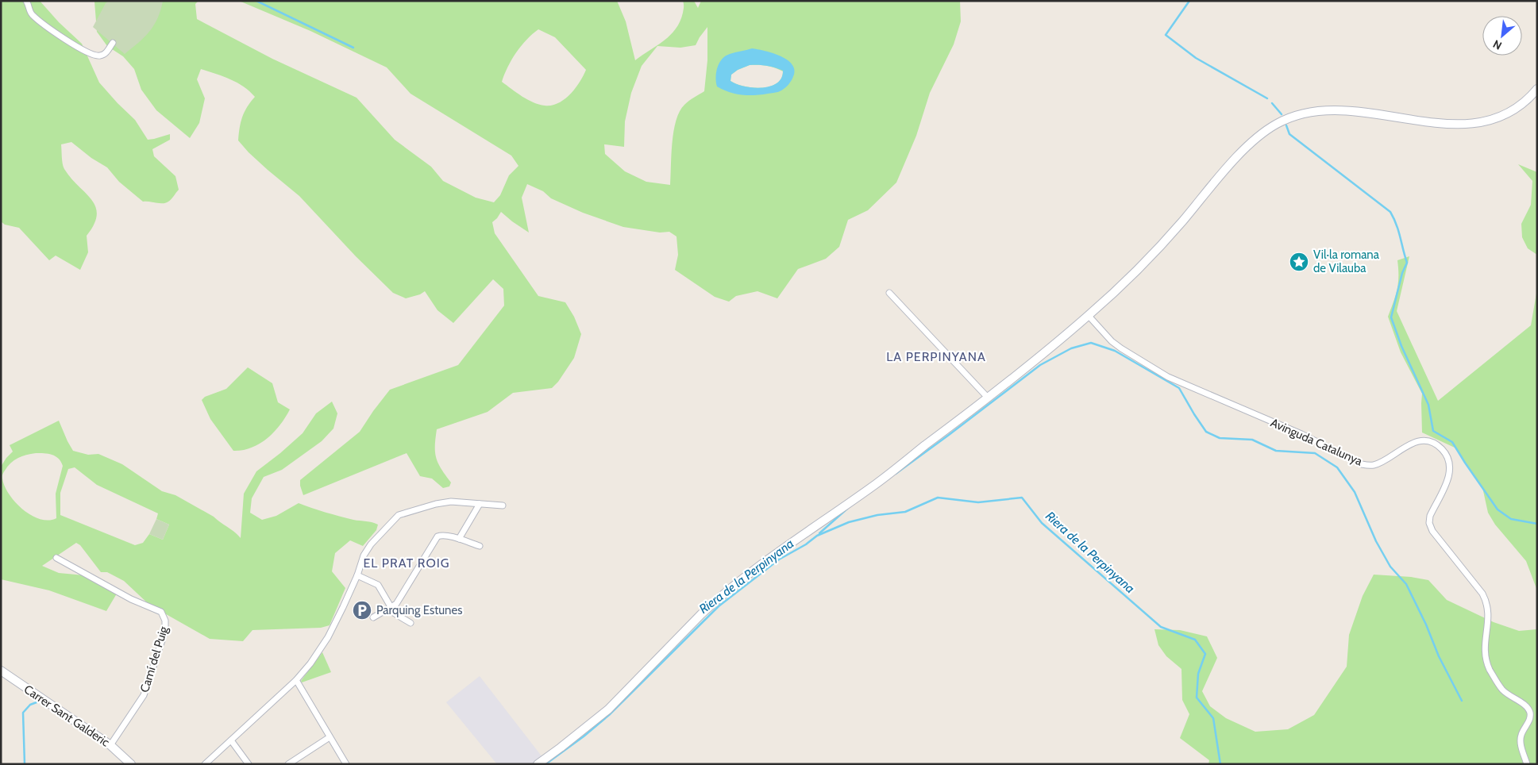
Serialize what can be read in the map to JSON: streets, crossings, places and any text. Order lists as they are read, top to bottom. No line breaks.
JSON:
{"streets":{"street":["Avinguda Catalunya","Camí del Puig","Carrer Sant Galderic"]},"crossings":[["Camí del Puig","Carrer Sant Galderic"]],"districts":["LA PERPINYANA","EL PRAT ROIG"],"water":["Riera de la Perpinyana"],"places":{"place":["Vil·la romana de Vilauba"],"parking":["Parquing Estunes"]},"north":"bottom left"}
